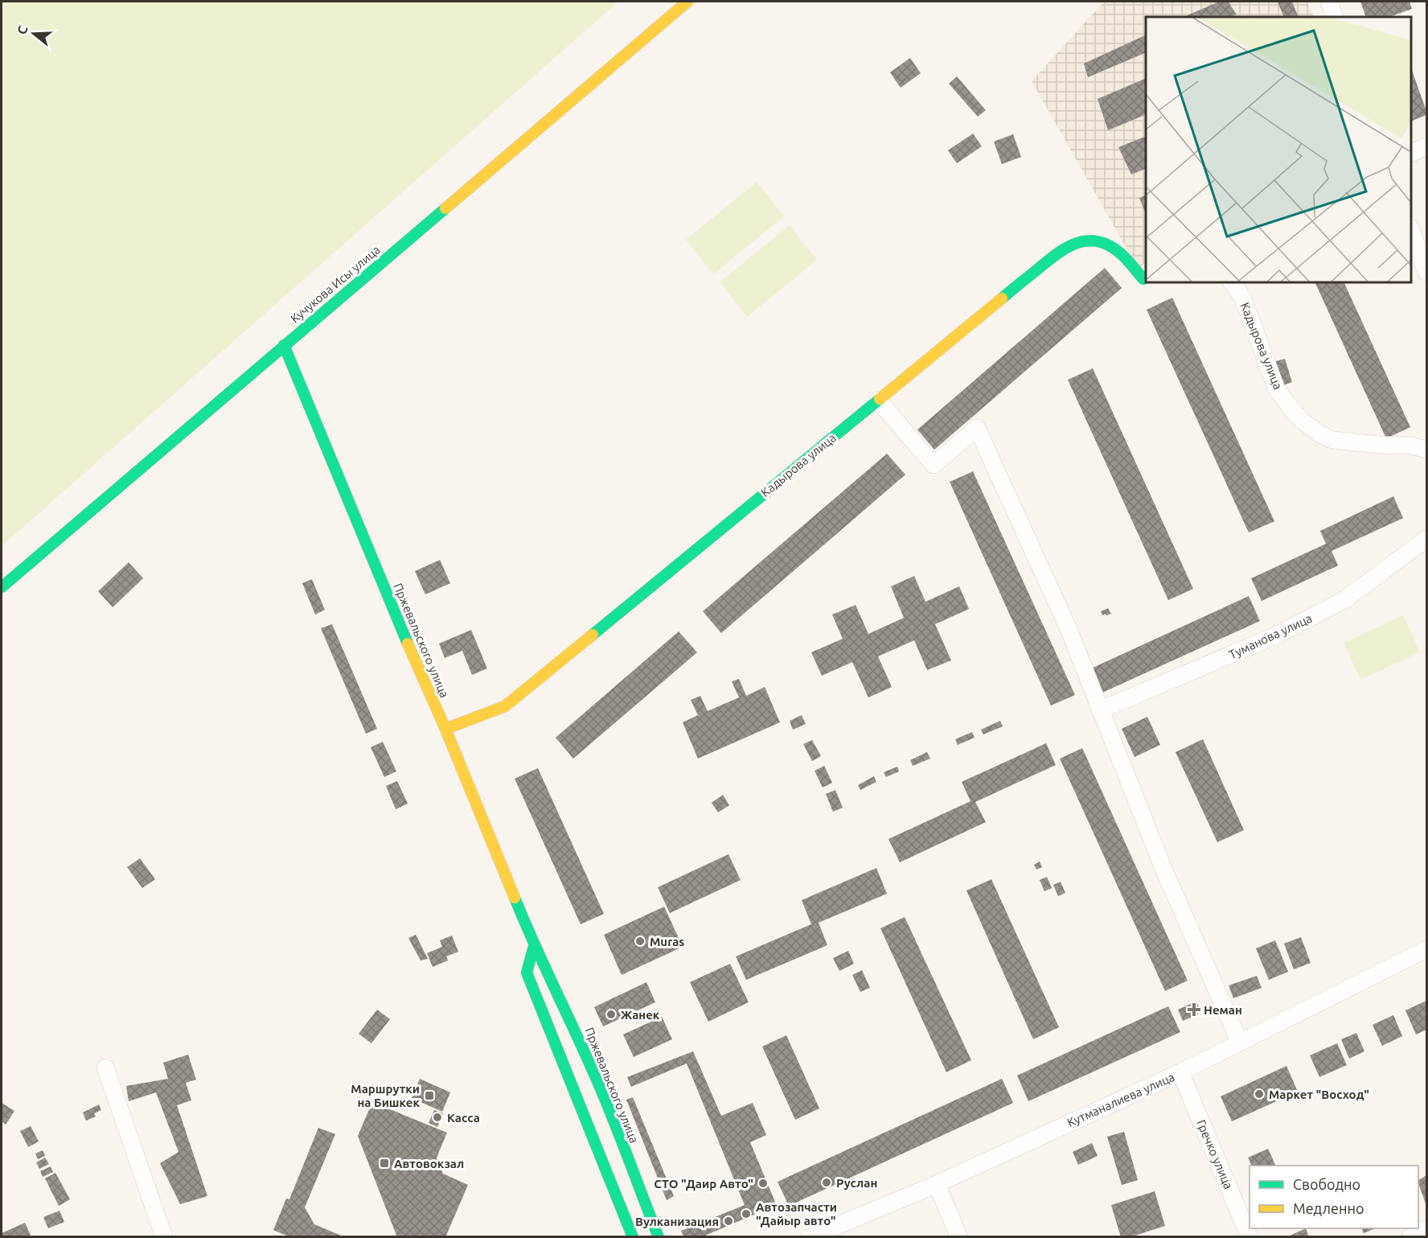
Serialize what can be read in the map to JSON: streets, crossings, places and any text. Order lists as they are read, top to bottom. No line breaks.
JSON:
{"streets":{"main road":["Кучукова Исы улица","Кадырова улица","Пржевальского улица"],"street":["Туманова улица","Кутманалиева улица","Гречко улица"]},"crossings":[["Кучукова Исы улица","Пржевальского улица"],["Кадырова улица","Пржевальского улица"],["Кутманалиева улица","Гречко улица"]],"places":{"other":["Muras","Жанек","Маркет \"Восход\"","Касса","Руслан","СТО \"Даир Авто\"","Автозапчасти \"Дайыр авто\"","Вулканизация"],"health":["Неман"],"transit":["Маршрутки на Бишкек","Автовокзал"]},"legend":["Свободно","Медленно"],"north":"left"}
